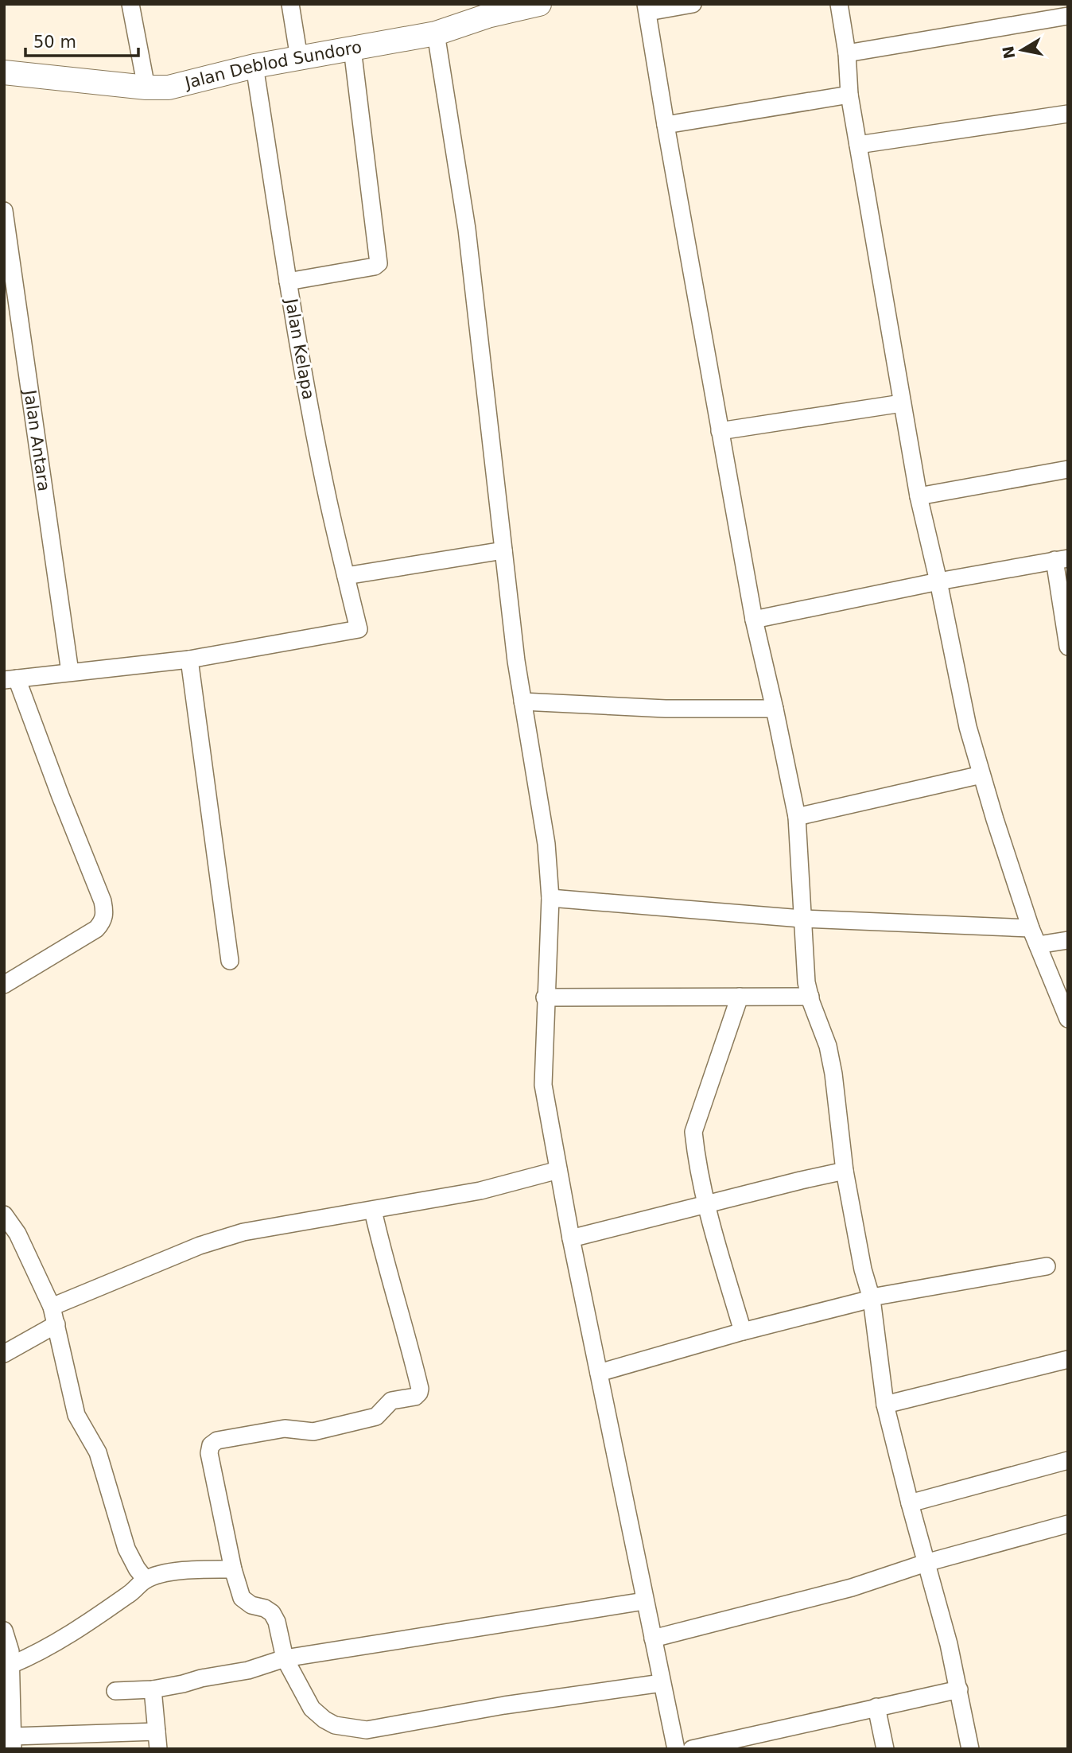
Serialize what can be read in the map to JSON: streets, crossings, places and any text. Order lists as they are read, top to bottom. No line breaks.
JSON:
{"streets":{"main road":["Jalan Deblod Sundoro"],"street":["Jalan Kelapa","Jalan Antara"]},"crossings":[["Jalan Deblod Sundoro","Jalan Kelapa"]],"scale_bar":"50 m","north":"left"}
